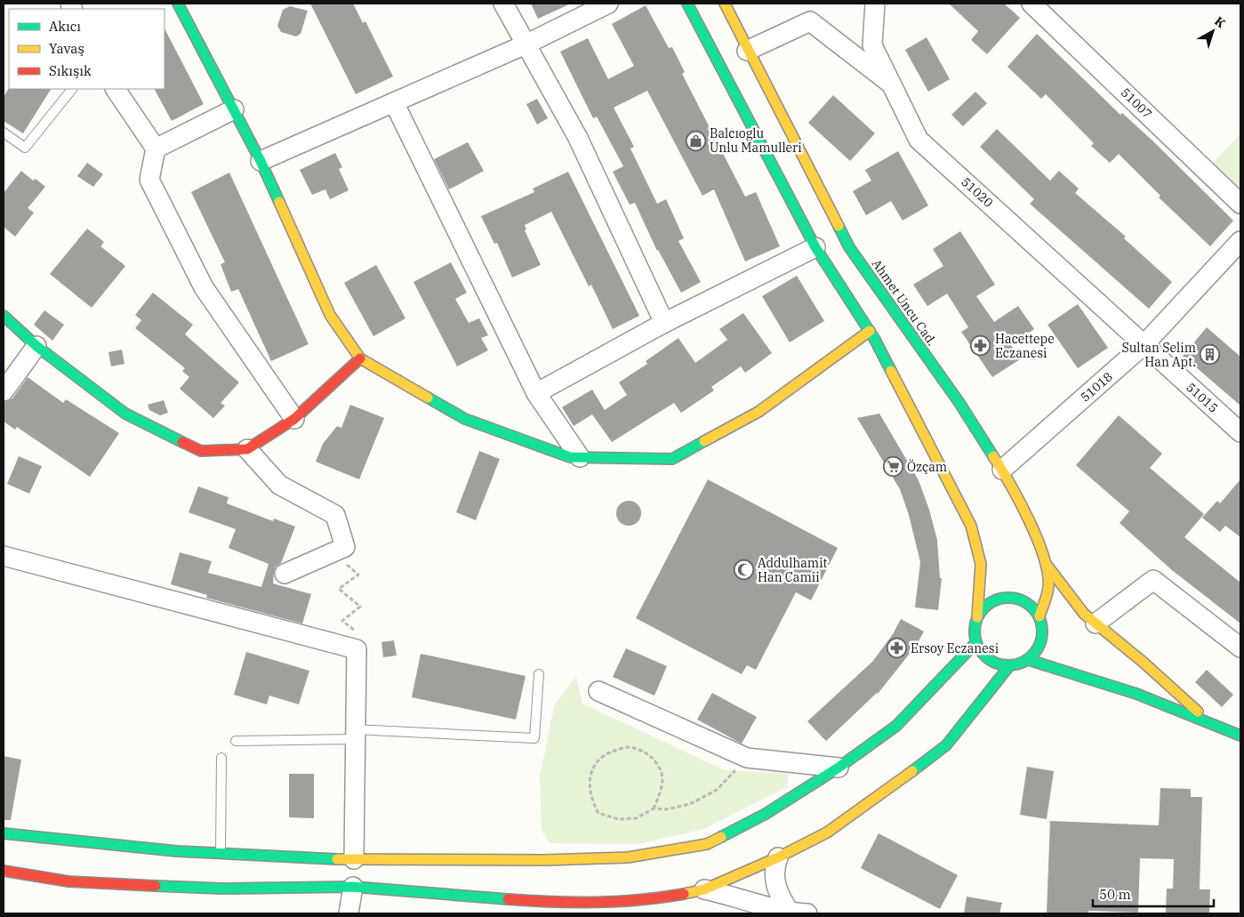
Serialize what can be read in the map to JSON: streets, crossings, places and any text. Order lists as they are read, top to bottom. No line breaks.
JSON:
{"streets":{"main road":["Ahmet Uncu Cad."],"street":["51007","51020","51018","51015"]},"crossings":[["51020","51018"],["51020","51015"],["Ahmet Uncu Cad.","51018"],["51018","51015"]],"places":{"shop":["Balcıoglu Unlu Mamulleri"],"pharmacy":["Hacettepe Eczanesi","Ersoy Eczanesi"],"building":["Sultan Selim Han Apt."],"supermarket":["Özçam"],"mosque":["Addulhamit Han Camii"]},"legend":["Akıcı","Yavaş","Sıkışık"],"scale_bar":"50 m","north":"top right"}
